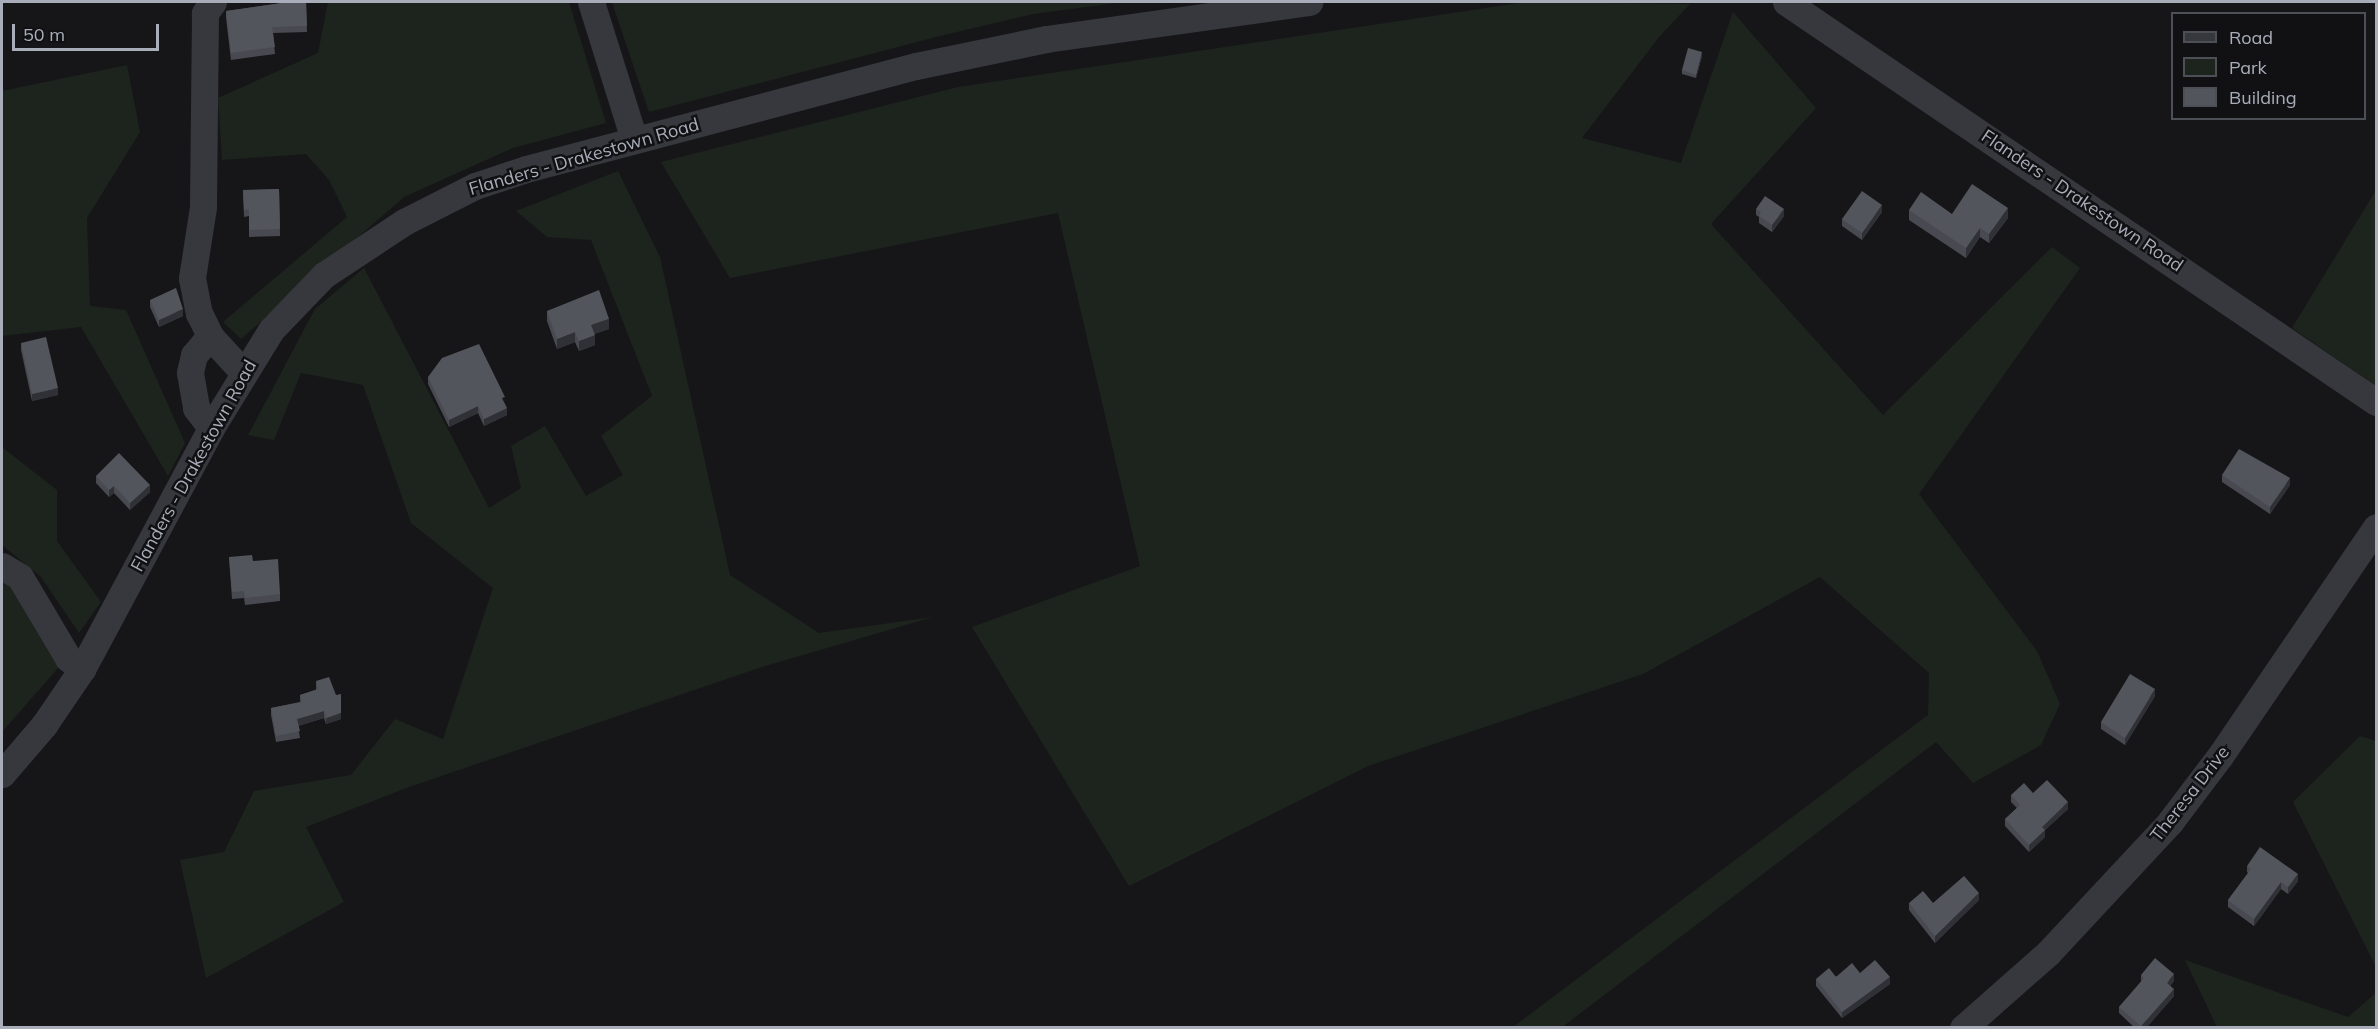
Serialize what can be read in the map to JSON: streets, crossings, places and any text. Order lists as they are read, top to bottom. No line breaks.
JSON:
{"streets":{"street":["Flanders - Drakestown Road","Theresa Drive"]},"legend":["Road","Park","Building"],"scale_bar":"50 m"}
